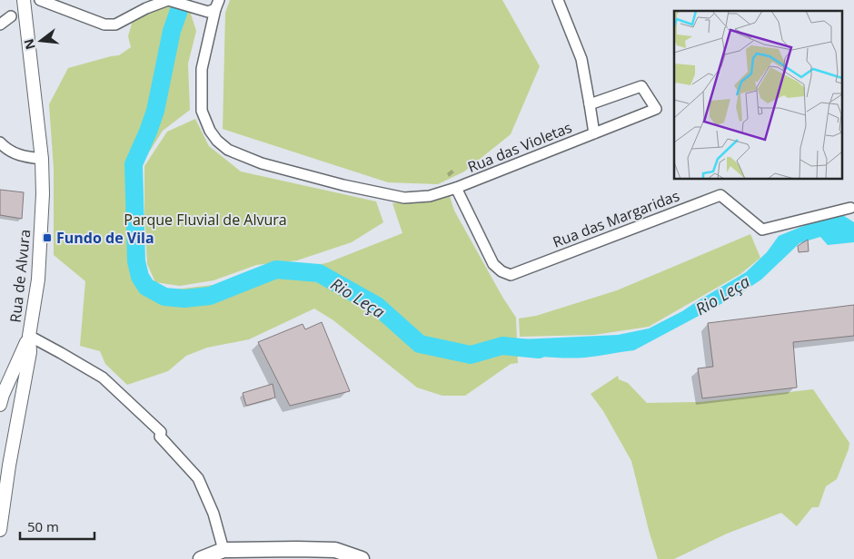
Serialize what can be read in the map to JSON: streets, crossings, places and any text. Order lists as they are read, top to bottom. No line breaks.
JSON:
{"streets":{"street":["Rua das Violetas","Rua das Margaridas","Rua de Alvura"]},"crossings":[["Rua das Violetas","Rua das Margaridas"]],"water":["Rio Leça"],"parks":["Parque Fluvial de Alvura"],"places":{"transit":["Fundo de Vila"]},"scale_bar":"50 m","north":"left"}
